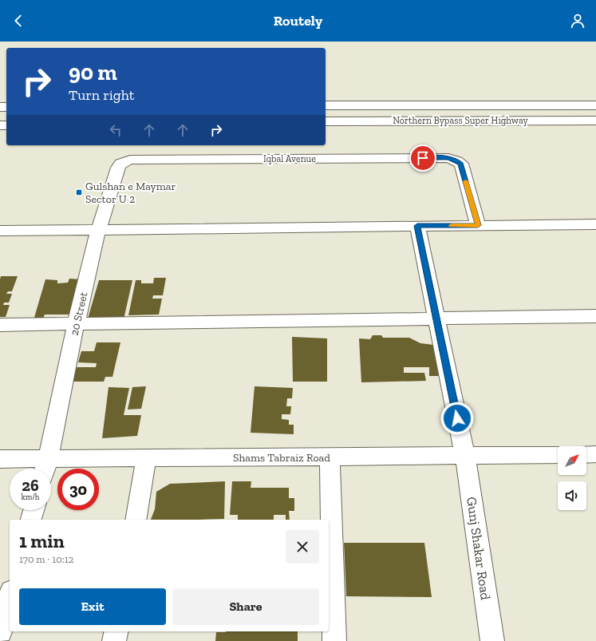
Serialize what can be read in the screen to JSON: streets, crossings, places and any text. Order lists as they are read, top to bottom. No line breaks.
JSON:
{"streets":{"street":["Northern Bypass Super Highway","Iqbal Avenue","20 Street","Shams Tabraiz Road","Gunj Shakar Road"]},"crossings":[["Iqbal Avenue","20 Street"],["20 Street","Shams Tabraiz Road"],["Shams Tabraiz Road","Gunj Shakar Road"]],"places":{"transit":["Gulshan e Maymar Sector U 2"]},"north":"top right","page":{"header":"Routely","turn":["90 m","Turn right"],"speed":"26 km/h","limit":"30","heading":["1 min","170 m · 10:12"],"buttons":["Exit","Share"]}}
